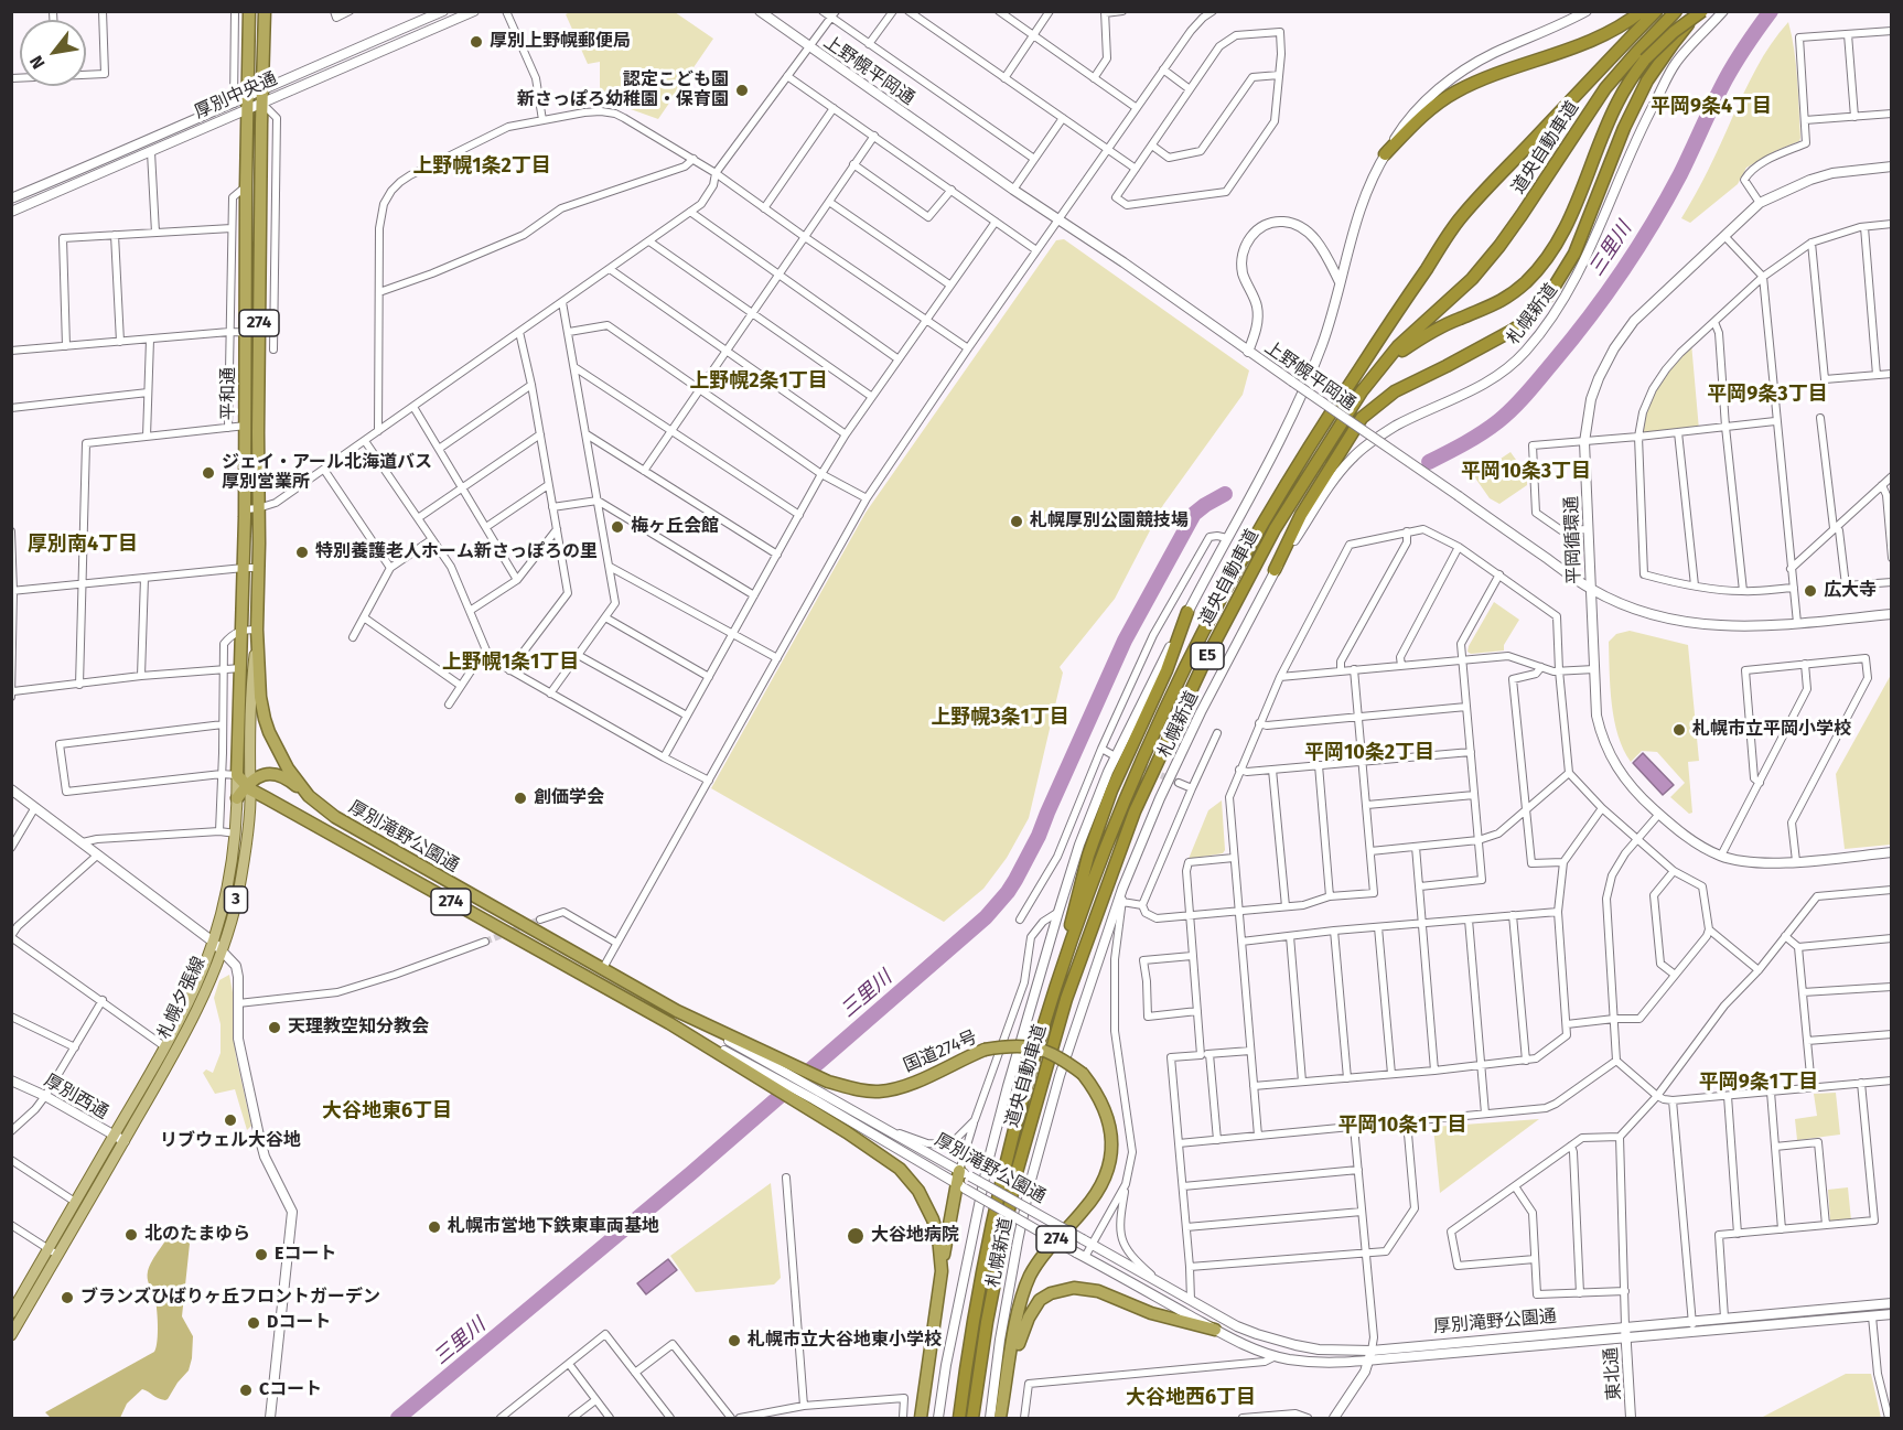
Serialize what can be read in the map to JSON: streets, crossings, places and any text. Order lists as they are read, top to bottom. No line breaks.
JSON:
{"streets":{"highway":["道央自動車道","274","平和通","E5","厚別滝野公園通","国道274号"],"main road":["厚別中央通","3","札幌夕張線"],"street":["上野幌平岡通","札幌新道","平岡循環通","厚別西通","東北通"]},"crossings":[["上野幌平岡通","平岡循環通"],["厚別中央通","平和通"],["274","厚別滝野公園通"],["274","札幌夕張線"],["平和通","厚別滝野公園通"],["平和通","札幌夕張線"],["厚別滝野公園通","札幌夕張線"],["厚別滝野公園通","国道274号"],["厚別滝野公園通","東北通"],["札幌夕張線","厚別西通"]],"districts":["平岡9条4丁目","上野幌1条2丁目","上野幌2条1丁目","平岡9条3丁目","平岡10条3丁目","厚別南4丁目","上野幌1条1丁目","上野幌3条1丁目","平岡10条2丁目","平岡9条1丁目","大谷地東6丁目","平岡10条1丁目","大谷地西6丁目"],"water":["三里川"],"places":["厚別上野幌郵便局","認定こども園 新さっぽろ幼稚園・保育園","ジェイ・アール北海道バス 厚別営業所","札幌厚別公園競技場","梅ヶ丘会館","特別養護老人ホーム新さっぽろの里","広大寺","札幌市立平岡小学校","創価学会","天理教空知分教会","リブウェル大谷地","札幌市営地下鉄東車両基地","北のたまゆら","大谷地病院","Eコート","ブランズひばりヶ丘フロントガーデン","Dコート","札幌市立大谷地東小学校","Cコート"],"north":"bottom left"}
